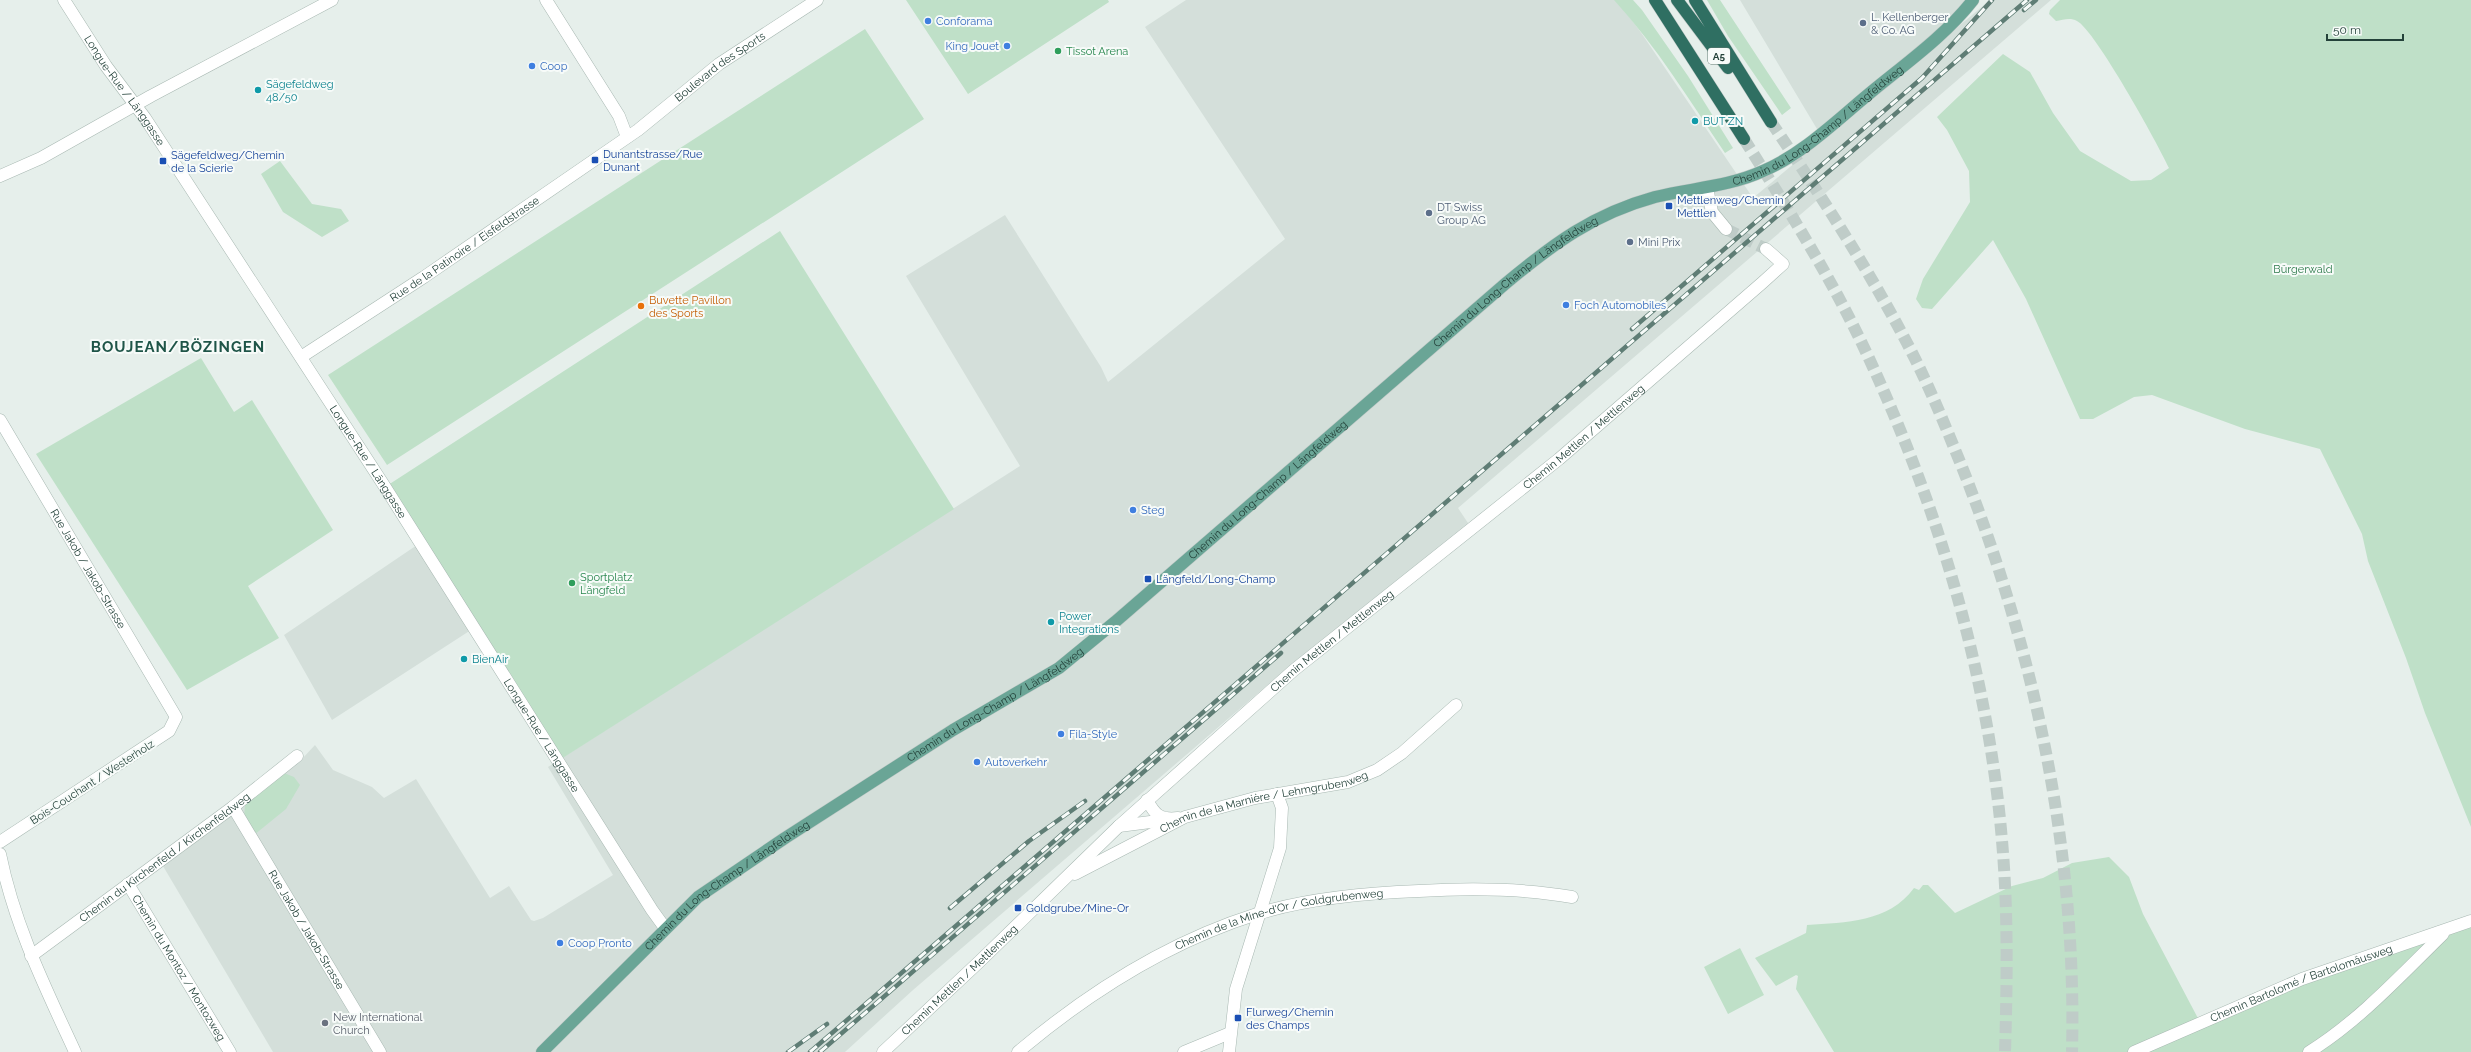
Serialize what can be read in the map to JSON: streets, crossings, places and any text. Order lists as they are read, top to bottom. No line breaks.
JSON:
{"streets":{"highway":["A5"],"main road":["Chemin du Long-Champ / Längfeldweg"],"street":["Boulevard des Sports","Longue-Rue / Länggasse","Rue de la Patinoire / Eisfeldstrasse","Chemin Mettlen / Mettlenweg","Rue Jakob / Jakob-Strasse","Bois-Couchant / Westerholz","Chemin de la Marnière / Lehmgrubenweg","Chemin du Kirchenfeld / Kirchenfeldweg","Chemin de la Mine-d'Or / Goldgrubenweg","Chemin du Montoz / Montozweg","Chemin Bartolomé / Bartolomäusweg"]},"crossings":[["Boulevard des Sports","Rue de la Patinoire / Eisfeldstrasse"],["Longue-Rue / Länggasse","Chemin du Long-Champ / Längfeldweg"],["Longue-Rue / Länggasse","Rue de la Patinoire / Eisfeldstrasse"],["Chemin Mettlen / Mettlenweg","Chemin de la Marnière / Lehmgrubenweg"],["Rue Jakob / Jakob-Strasse","Bois-Couchant / Westerholz"],["Rue Jakob / Jakob-Strasse","Chemin du Kirchenfeld / Kirchenfeldweg"],["Chemin du Kirchenfeld / Kirchenfeldweg","Chemin du Montoz / Montozweg"]],"districts":["BOUJEAN/BÖZINGEN"],"parks":["Bürgerwald"],"places":{"other":["Conforama","L. Kellenberger & Co. AG","King Jouet","Tissot Arena","Coop","Sägefeldweg 48/50","BUT ZN","DT Swiss Group AG","Mini Prix","Foch Automobiles","Buvette Pavillon des Sports","Steg","Sportplatz Längfeld","Power Integrations","BienAir","Fila-Style","Autoverkehr","Coop Pronto","New International Church"],"transit":["Dunantstrasse/Rue Dunant","Sägefeldweg/Chemin de la Scierie","Mettlenweg/Chemin Mettlen","Längfeld/Long-Champ","Goldgrube/Mine-Or","Flurweg/Chemin des Champs"]},"scale_bar":"50 m"}
